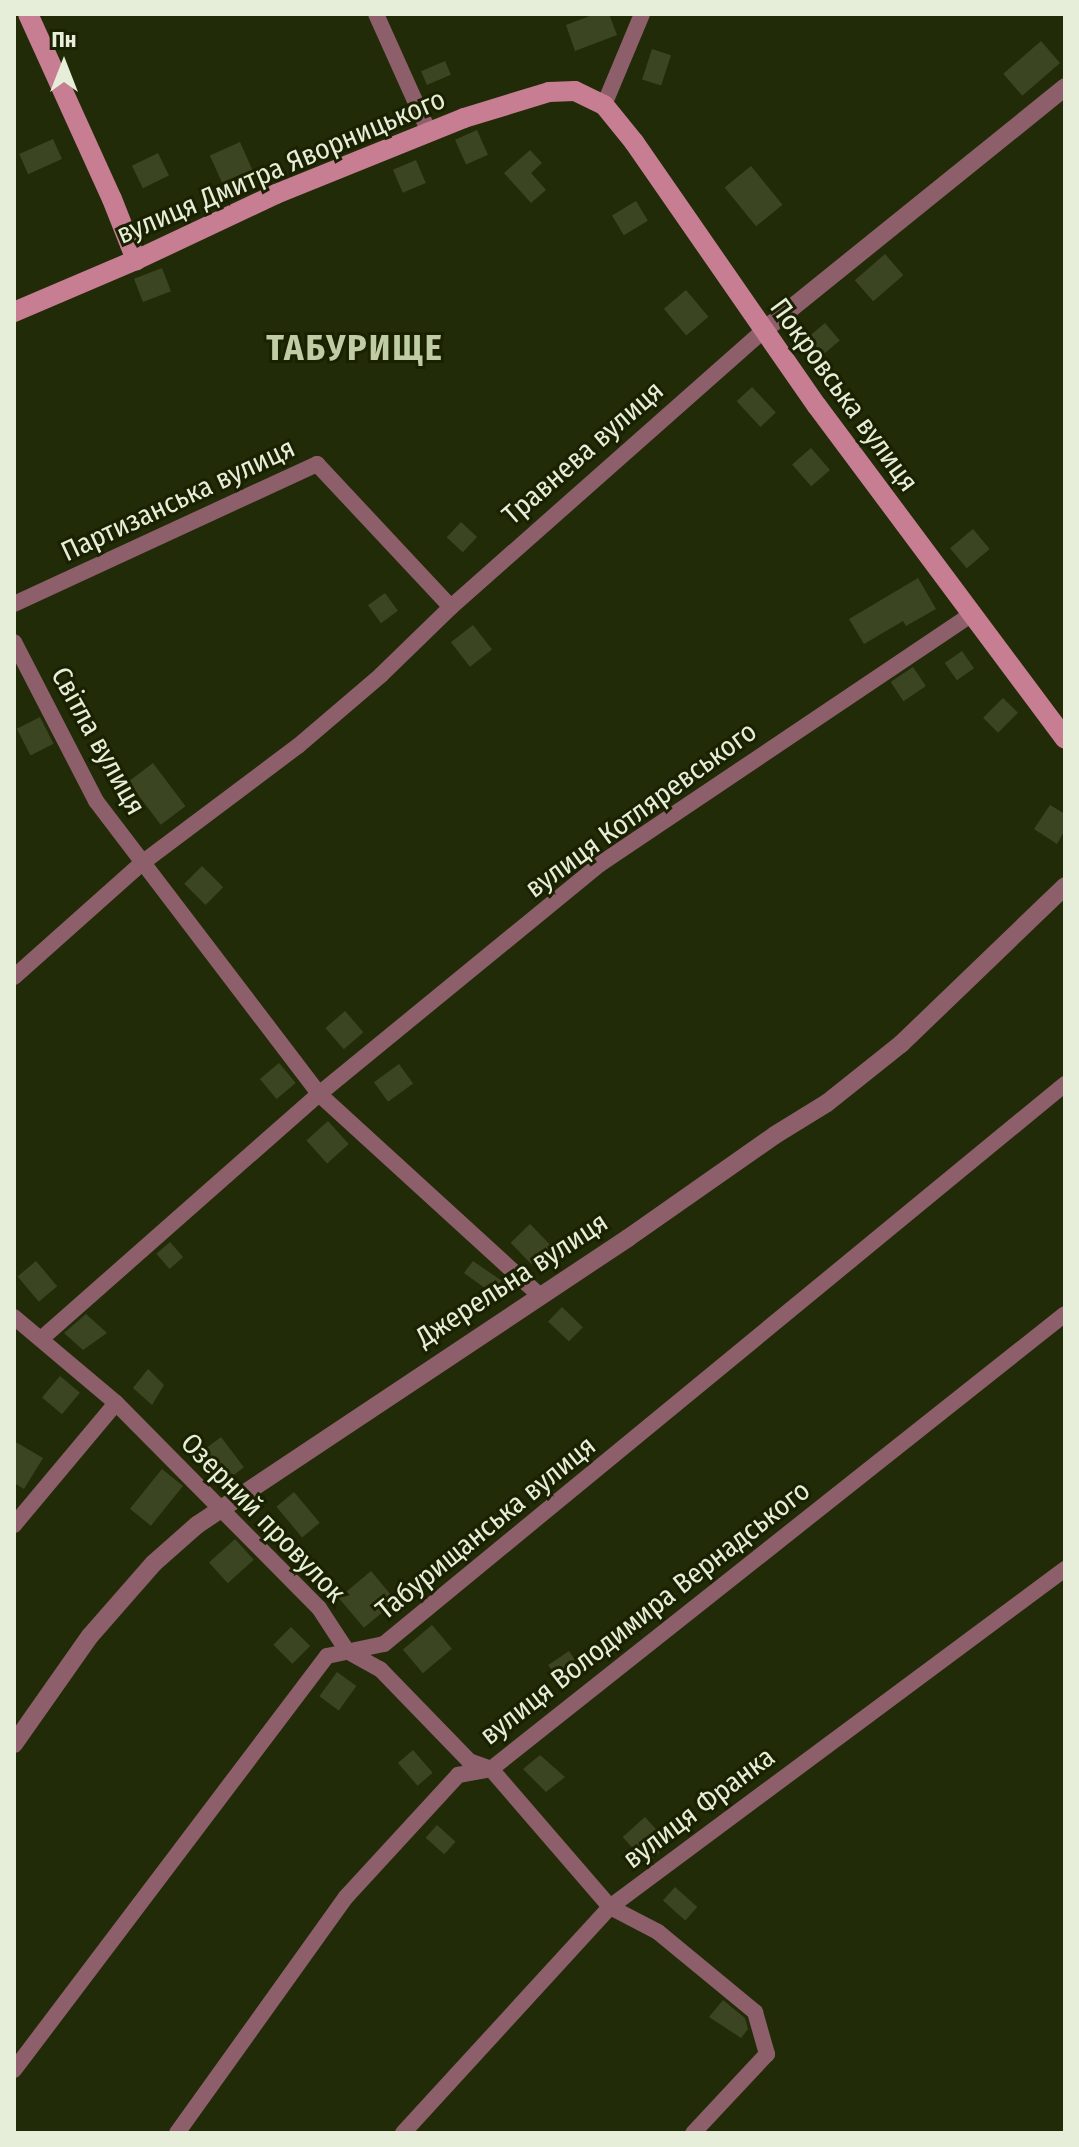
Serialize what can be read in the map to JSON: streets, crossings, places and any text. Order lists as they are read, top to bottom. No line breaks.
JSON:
{"streets":{"main road":["вулиця Дмитра Яворницького","Покровська вулиця"],"street":["Травнева вулиця","Партизанська вулиця","Світла вулиця","вулиця Котляревського","Джерельна вулиця","Озерний провулок","Табурищанська вулиця","вулиця Володимира Вернадського","вулиця Франка"]},"crossings":[["вулиця Дмитра Яворницького","Покровська вулиця"],["Покровська вулиця","Травнева вулиця"],["Покровська вулиця","вулиця Котляревського"],["Травнева вулиця","Партизанська вулиця"],["Травнева вулиця","Світла вулиця"],["вулиця Котляревського","Озерний провулок"],["Джерельна вулиця","Озерний провулок"],["Озерний провулок","Табурищанська вулиця"],["Озерний провулок","вулиця Володимира Вернадського"],["Озерний провулок","вулиця Франка"]],"districts":["ТАБУРИЩЕ"],"north":"top"}
